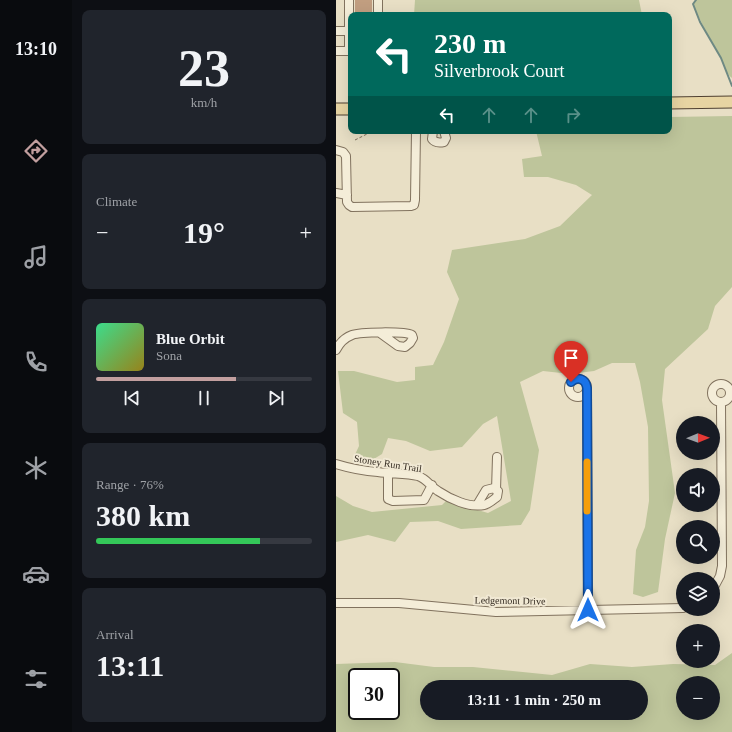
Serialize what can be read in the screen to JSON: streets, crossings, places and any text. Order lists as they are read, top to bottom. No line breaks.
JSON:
{"streets":{"street":["Stoney Run Trail","Ledgemont Drive"]},"north":"right","page":{"tabs":"13:10","tile":[["23","km/h"],"Climate",["Range · 76%","380 km"],["Arrival","13:11"]],"turn":["230 m","Silverbrook Court"],"heat":["−","19°","+"],"song":["Blue Orbit","Sona"],"map_buttons":["+","−"],"limit":"30","trip":"13:11 · 1 min · 250 m"}}
